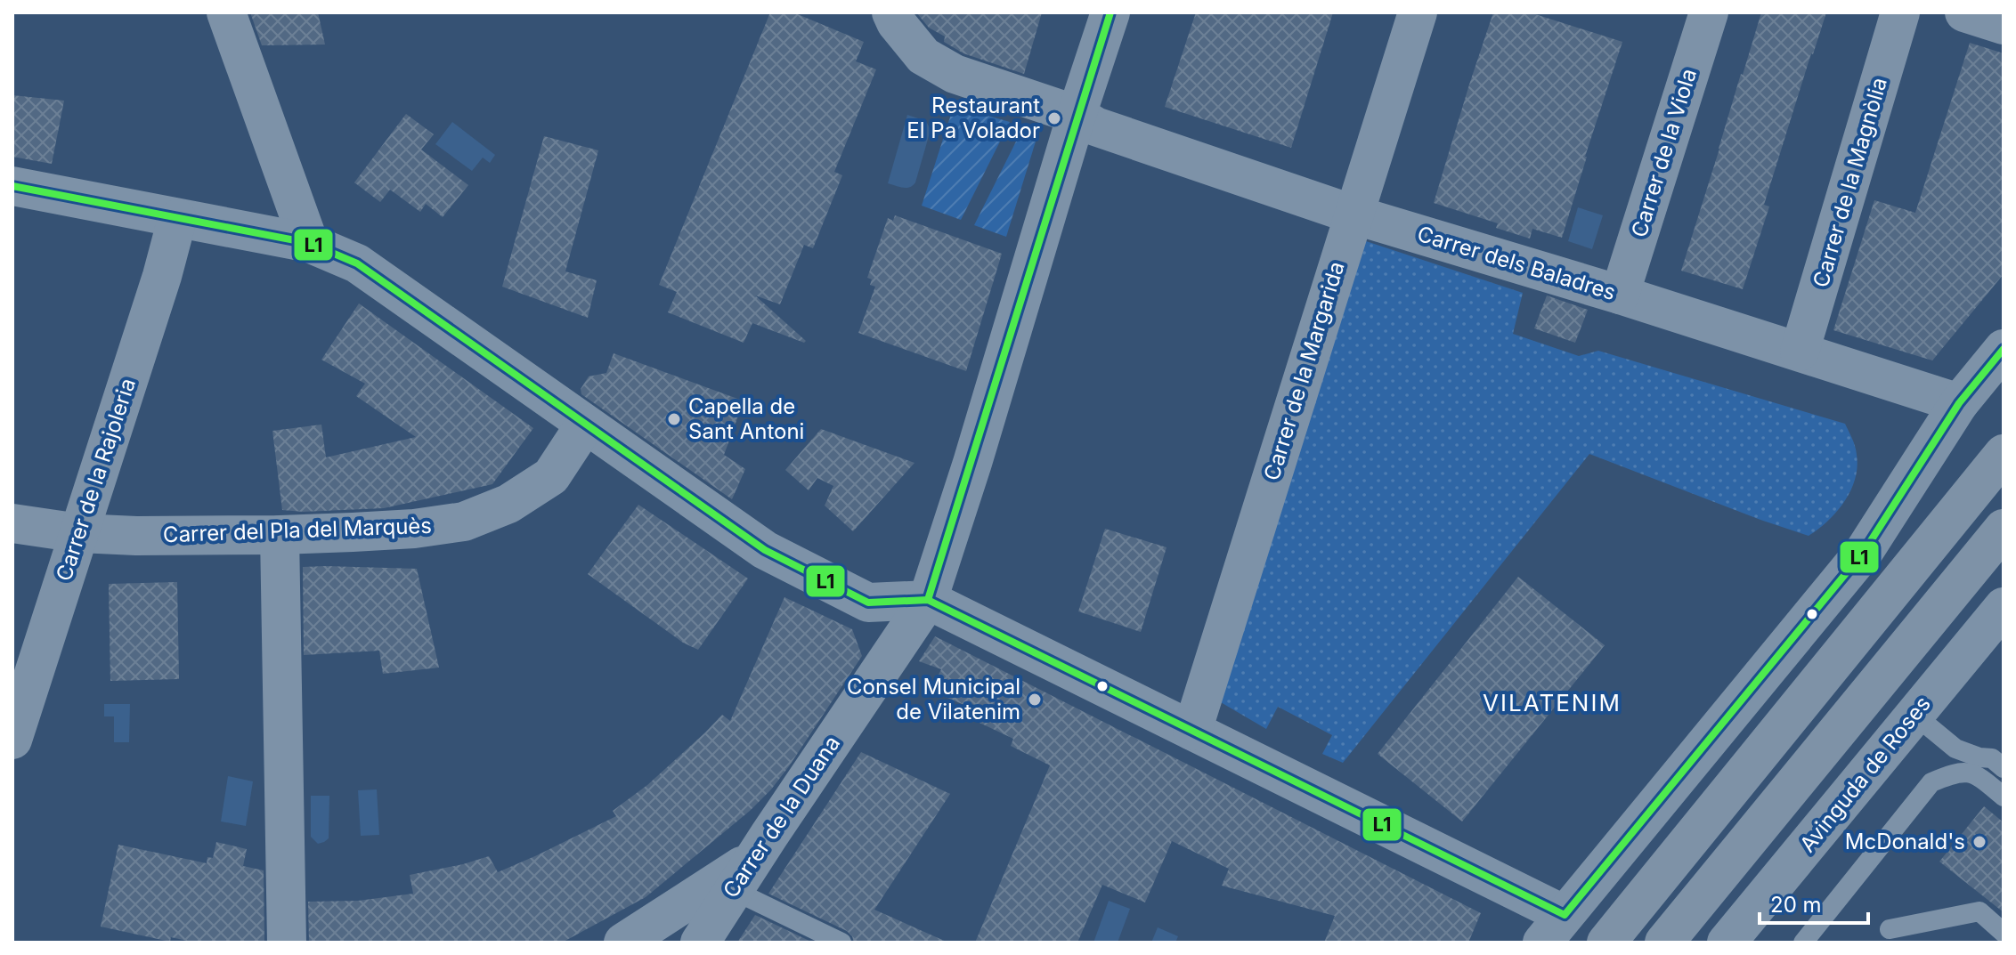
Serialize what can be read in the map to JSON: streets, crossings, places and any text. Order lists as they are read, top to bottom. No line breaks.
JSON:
{"streets":{"street":["Carrer de la Viola","Carrer de la Magnòlia","Carrer dels Baladres","Carrer de la Margarida","Carrer de la Rajoleria","Carrer del Pla del Marquès","Avinguda de Roses","Carrer de la Duana"]},"crossings":[["Carrer de la Viola","Carrer dels Baladres"],["Carrer de la Magnòlia","Carrer dels Baladres"],["Carrer dels Baladres","Carrer de la Margarida"],["Carrer dels Baladres","Carrer de la Duana"],["Carrer de la Rajoleria","Carrer del Pla del Marquès"]],"districts":["VILATENIM"],"places":["Restaurant El Pa Volador","Capella de Sant Antoni","Consel Municipal de Vilatenim","McDonald's"],"lines":["transit line L1"],"scale_bar":"20 m"}
